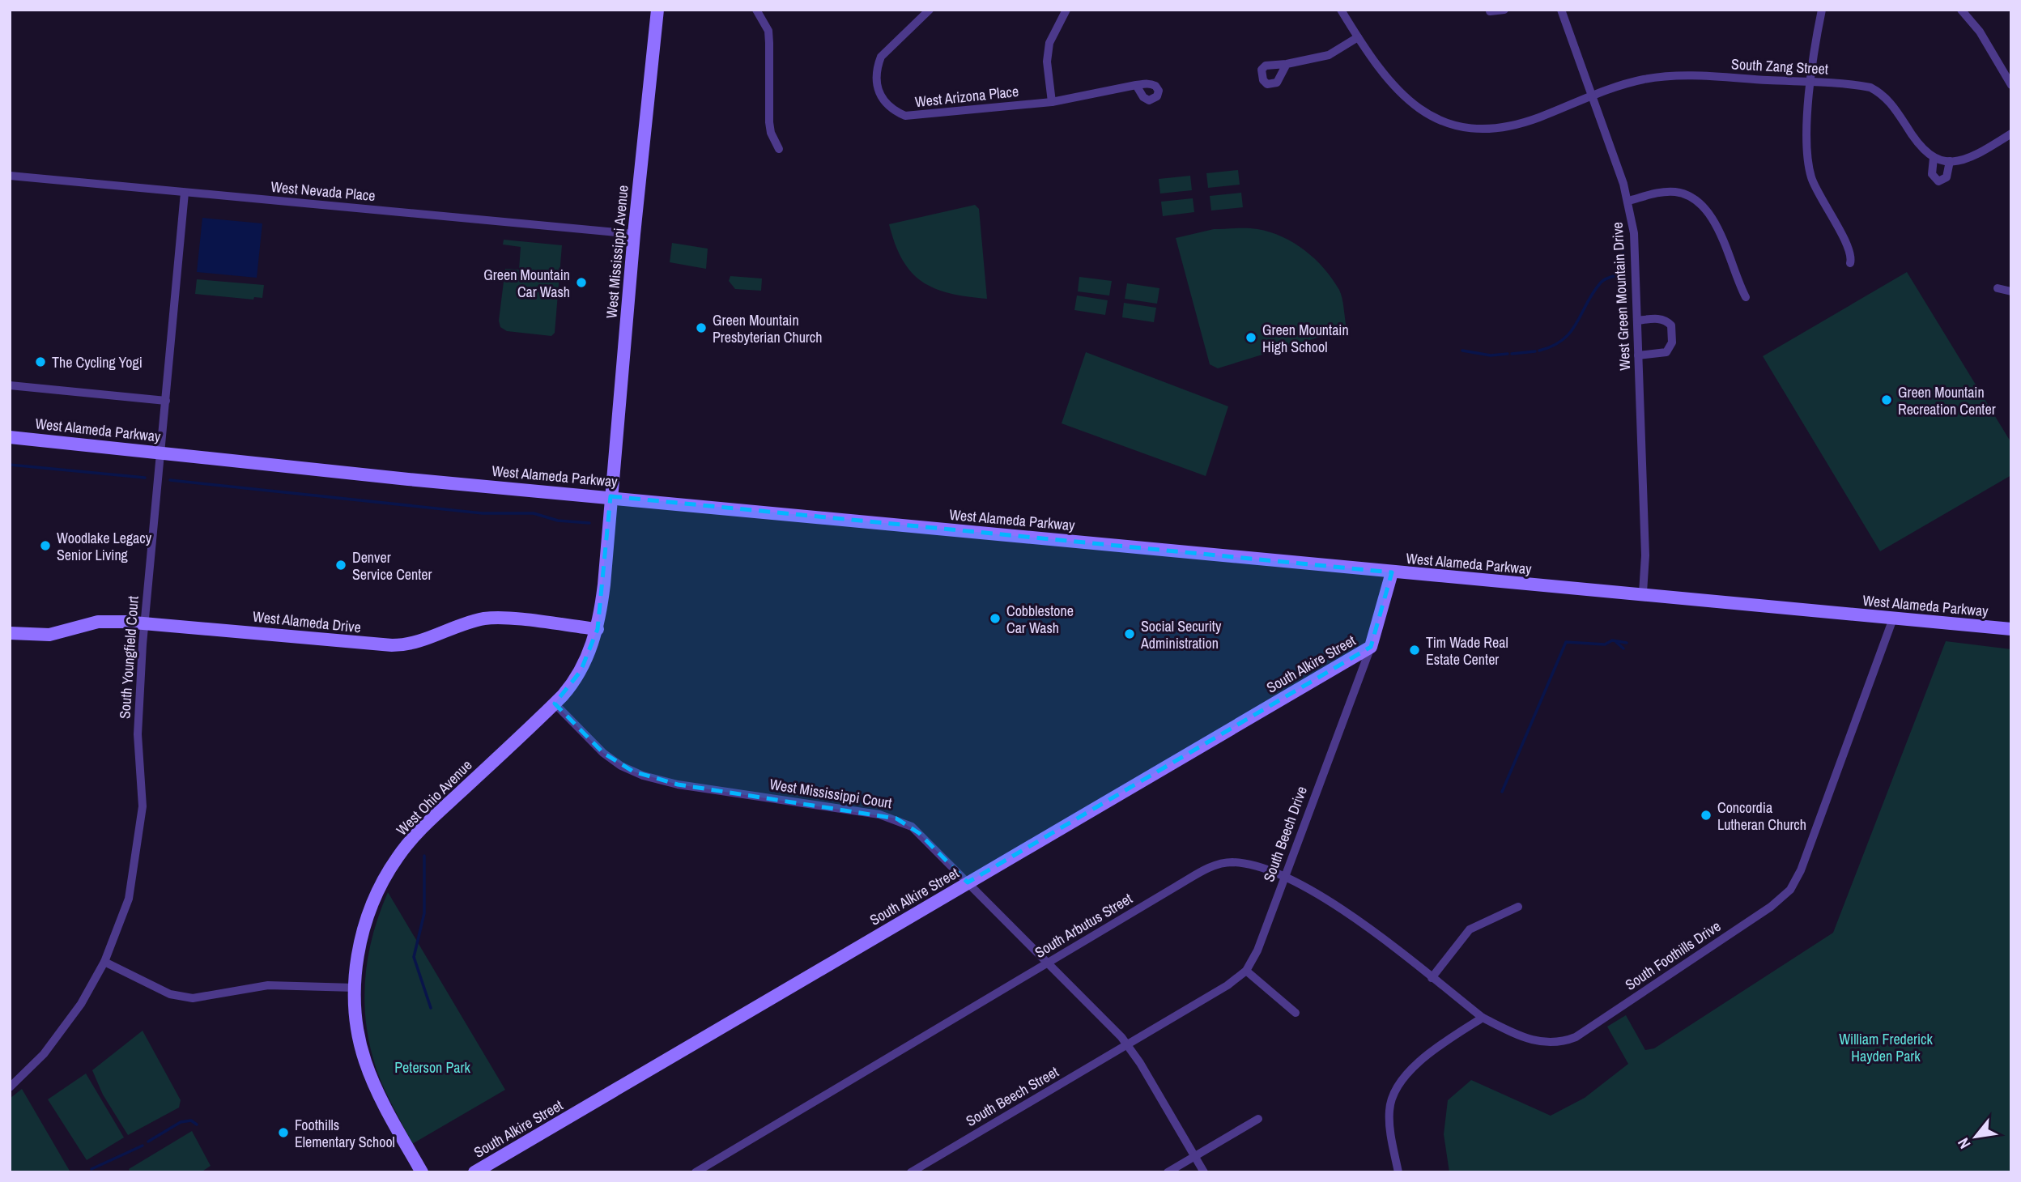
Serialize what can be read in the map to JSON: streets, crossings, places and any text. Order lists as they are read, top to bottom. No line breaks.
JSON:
{"streets":{"street":["South Zang Street","West Arizona Place","West Nevada Place","West Mississippi Avenue","West Green Mountain Drive","West Alameda Parkway","West Alameda Drive","South Youngfield Court","South Alkire Street","West Mississippi Court","West Ohio Avenue","South Beech Drive","South Arbutus Street","South Foothills Drive","South Beech Street"]},"crossings":[["South Zang Street","West Green Mountain Drive"],["West Nevada Place","West Mississippi Avenue"],["West Nevada Place","South Youngfield Court"],["West Mississippi Avenue","West Alameda Parkway"],["West Mississippi Avenue","West Ohio Avenue"],["West Green Mountain Drive","West Alameda Parkway"],["West Alameda Parkway","South Youngfield Court"],["West Alameda Parkway","West Ohio Avenue"],["West Alameda Parkway","South Beech Drive"],["West Alameda Parkway","South Foothills Drive"],["West Alameda Drive","South Youngfield Court"],["West Alameda Drive","West Ohio Avenue"],["South Alkire Street","West Mississippi Court"],["South Alkire Street","South Beech Drive"],["West Mississippi Court","West Ohio Avenue"],["West Mississippi Court","South Beech Drive"],["West Mississippi Court","South Arbutus Street"],["West Mississippi Court","South Beech Street"],["South Beech Drive","South Arbutus Street"],["South Beech Drive","South Beech Street"],["South Arbutus Street","South Foothills Drive"]],"parks":["William Frederick Hayden Park","Peterson Park"],"places":["Green Mountain Car Wash","Green Mountain Presbyterian Church","Green Mountain High School","The Cycling Yogi","Green Mountain Recreation Center","Woodlake Legacy Senior Living","Denver Service Center","Cobblestone Car Wash","Social Security Administration","Tim Wade Real Estate Center","Concordia Lutheran Church","Foothills Elementary School"],"north":"bottom left"}
